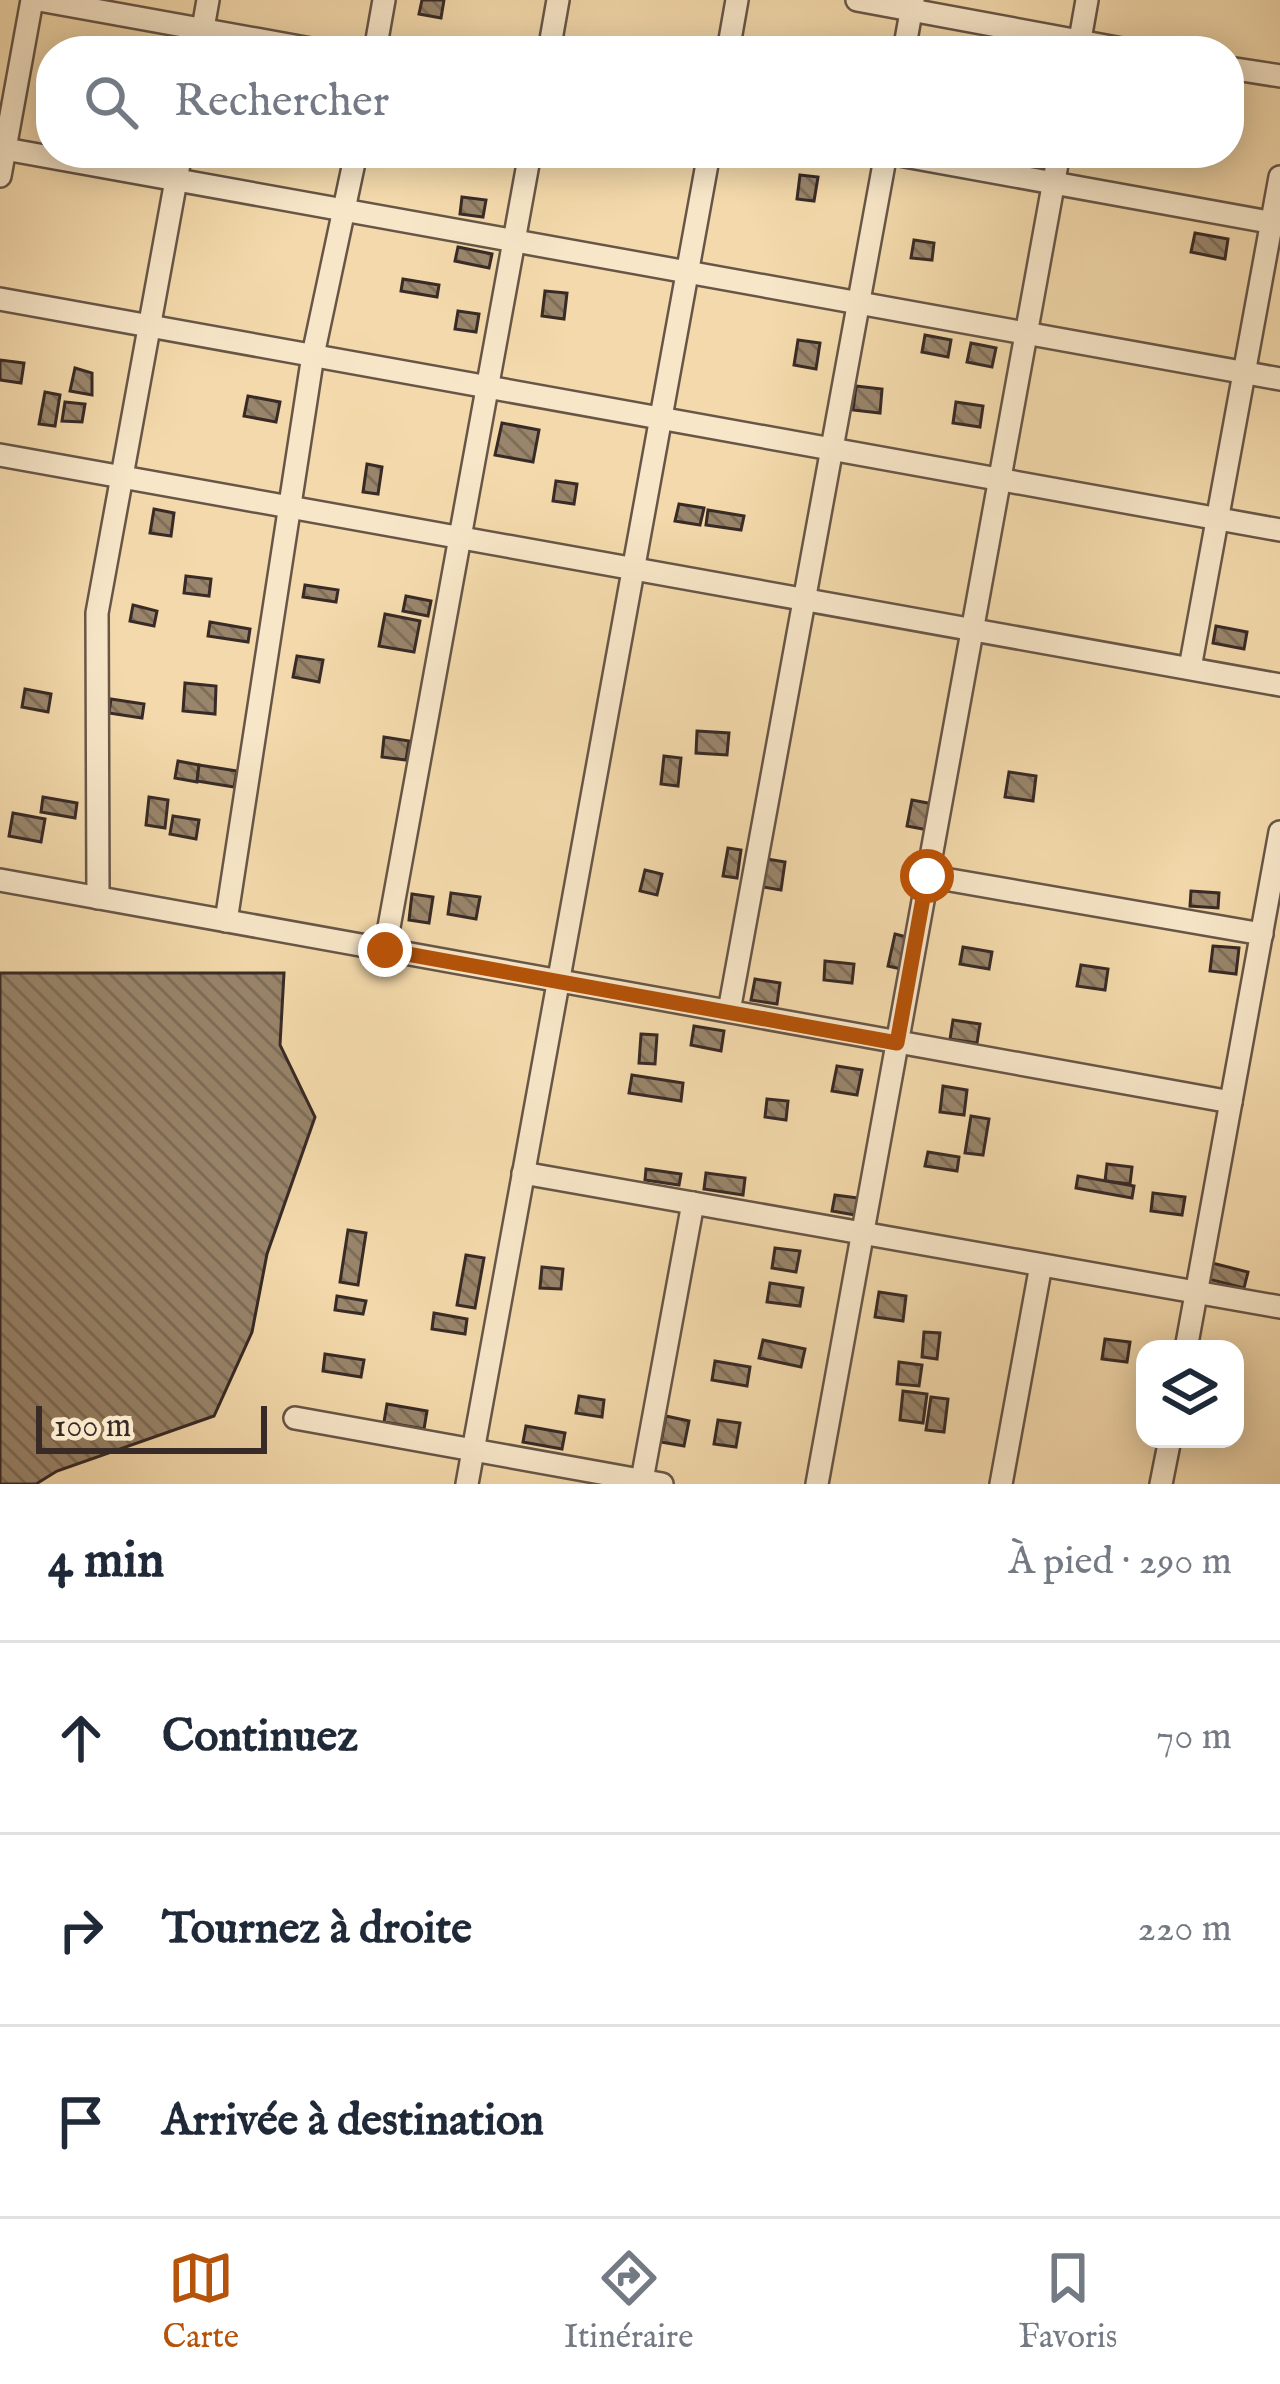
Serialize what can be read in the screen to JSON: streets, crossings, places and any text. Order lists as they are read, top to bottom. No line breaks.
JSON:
{"scale_bar":"100 m","page":{"search":"Rechercher","scale":"100 m","heading":["4 min","À pied · 290 m"],"list":[["Continuez","70 m"],["Tournez à droite","220 m"],"Arrivée à destination"],"nav":["Carte","Itinéraire","Favoris"]}}
